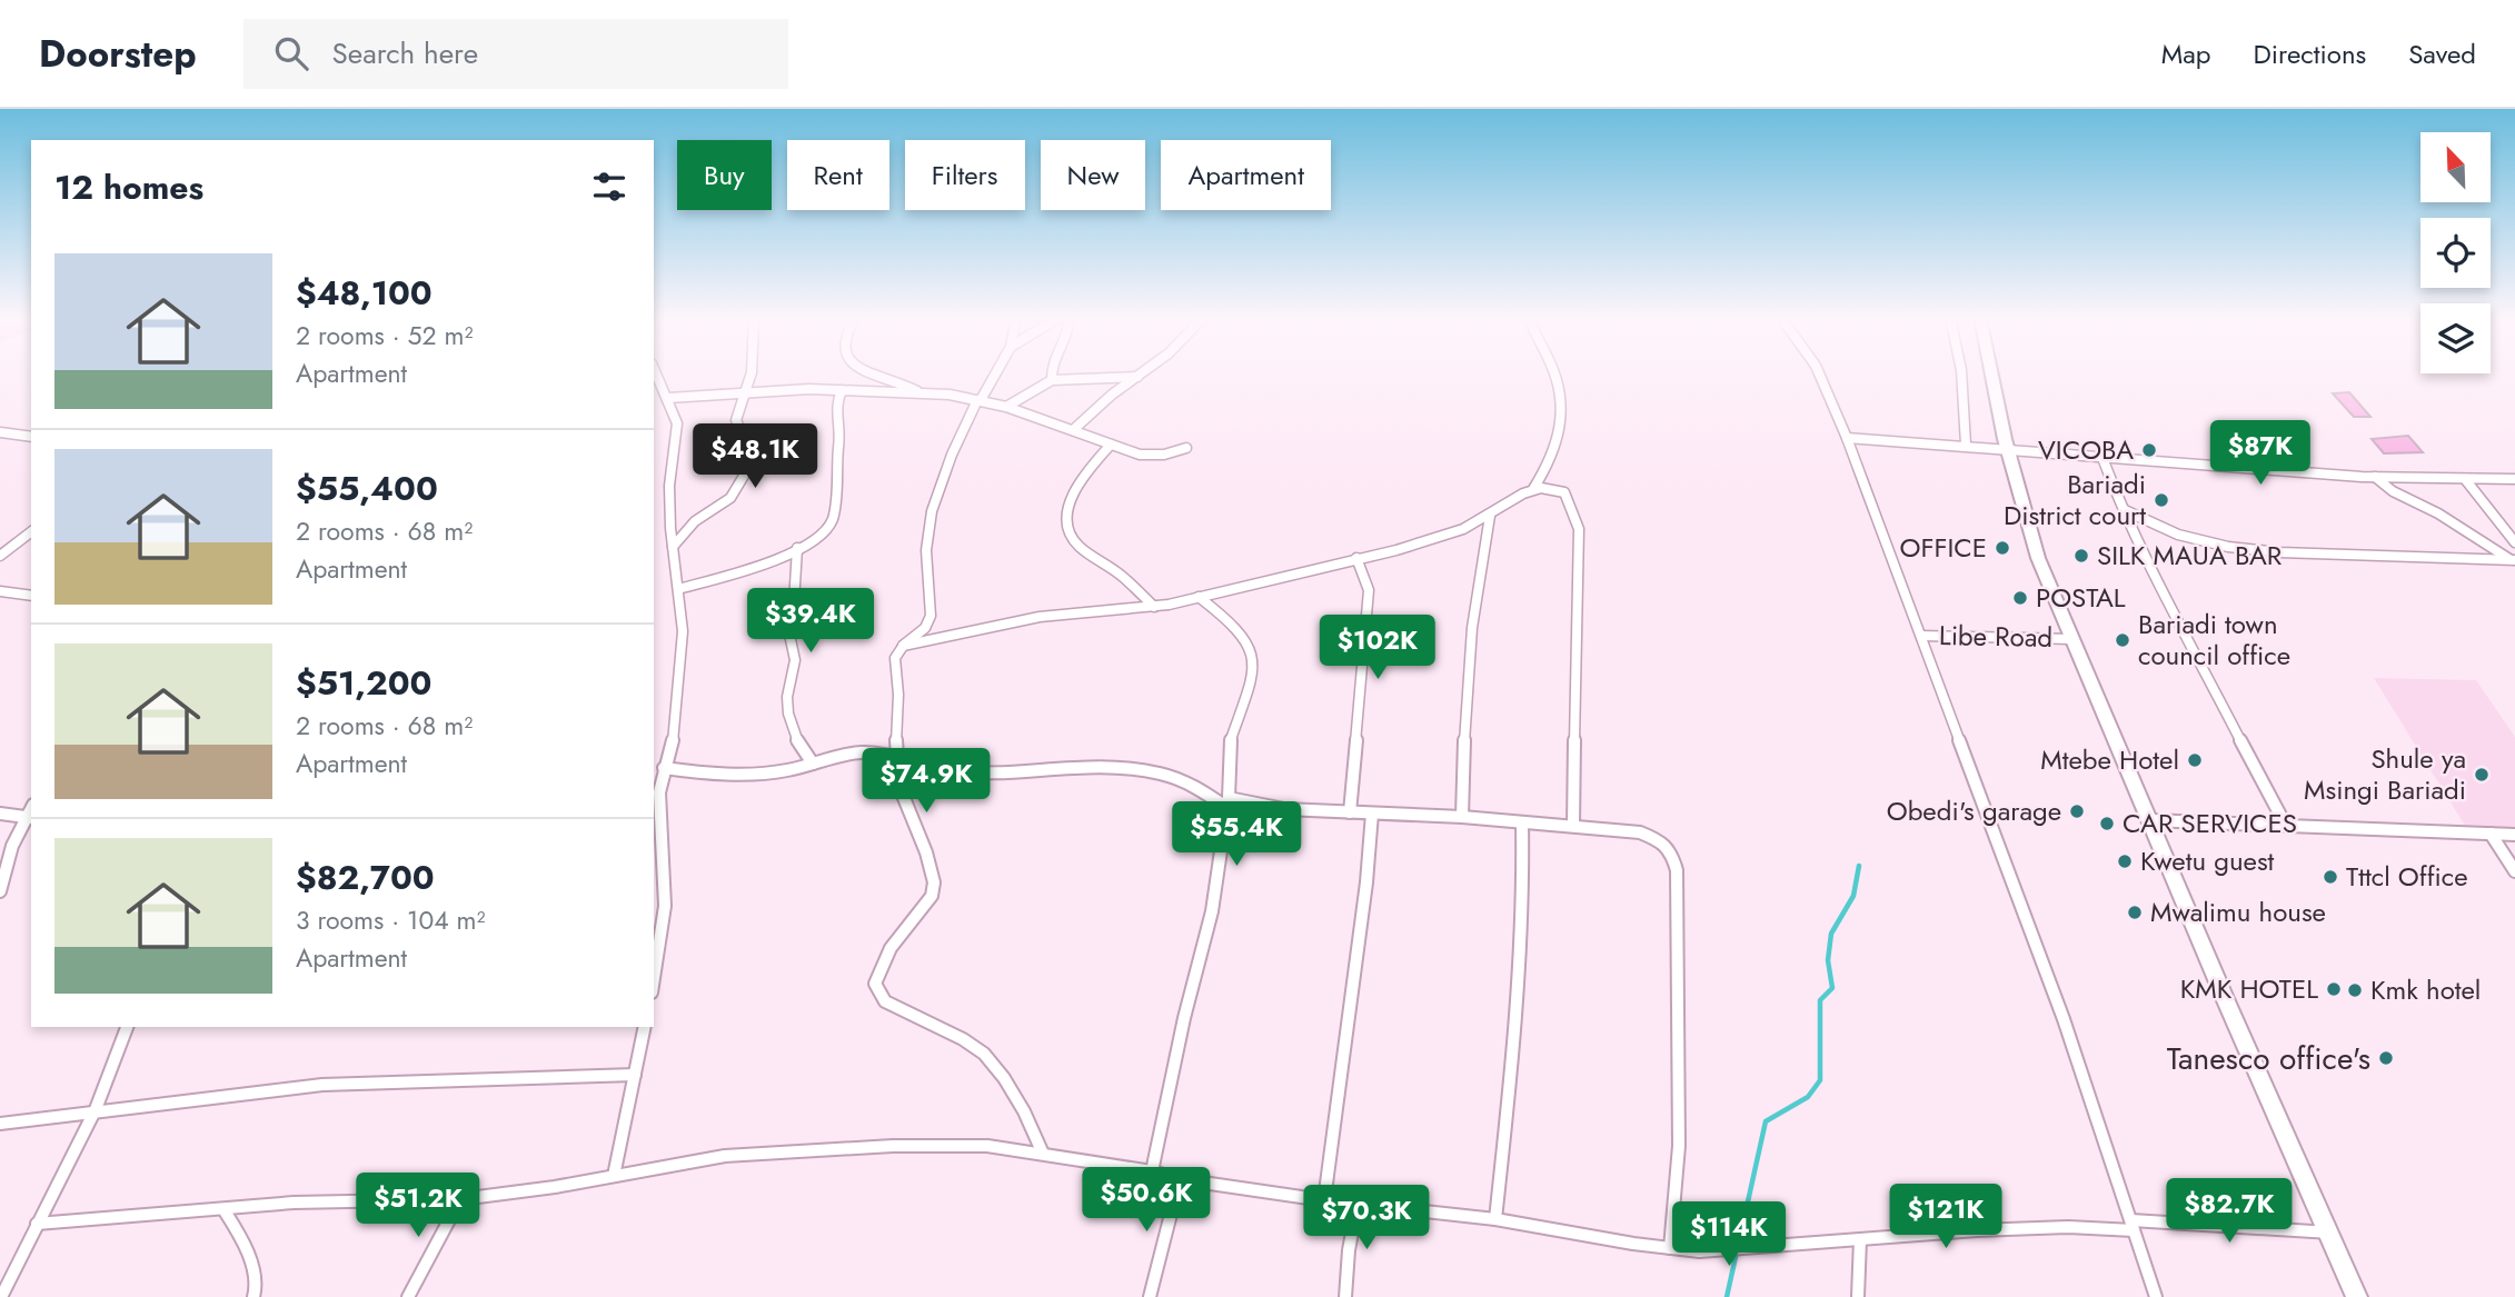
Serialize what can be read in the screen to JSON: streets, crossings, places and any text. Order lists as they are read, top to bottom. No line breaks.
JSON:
{"streets":{"street":["Libe Road"]},"places":["VICOBA","Bariadi District court","OFFICE","SILK MAUA BAR","POSTAL","Bariadi town council office","Mtebe Hotel","Shule ya Msingi Bariadi","Obedi's garage","CAR SERVICES","Kwetu guest","Tttcl Office","Mwalimu house","KMK HOTEL","Kmk hotel","Tanesco office's"],"north":"top left","page":{"header":"Doorstep","search":"Search here","nav":["Map","Directions","Saved"],"chip":["Buy","Rent","Filters","New","Apartment"],"heading":"12 homes","list":[{"name":"$48,100","note":"2 rooms · 52 m² · Apartment"},{"name":"$55,400","note":"2 rooms · 68 m² · Apartment"},{"name":"$51,200","note":"2 rooms · 68 m² · Apartment"},{"name":"$82,700","note":"3 rooms · 104 m² · Apartment"}],"price":["$87K","$48.1K","$39.4K","$102K","$74.9K","$55.4K","$50.6K","$51.2K","$82.7K","$121K","$70.3K","$114K"]}}
